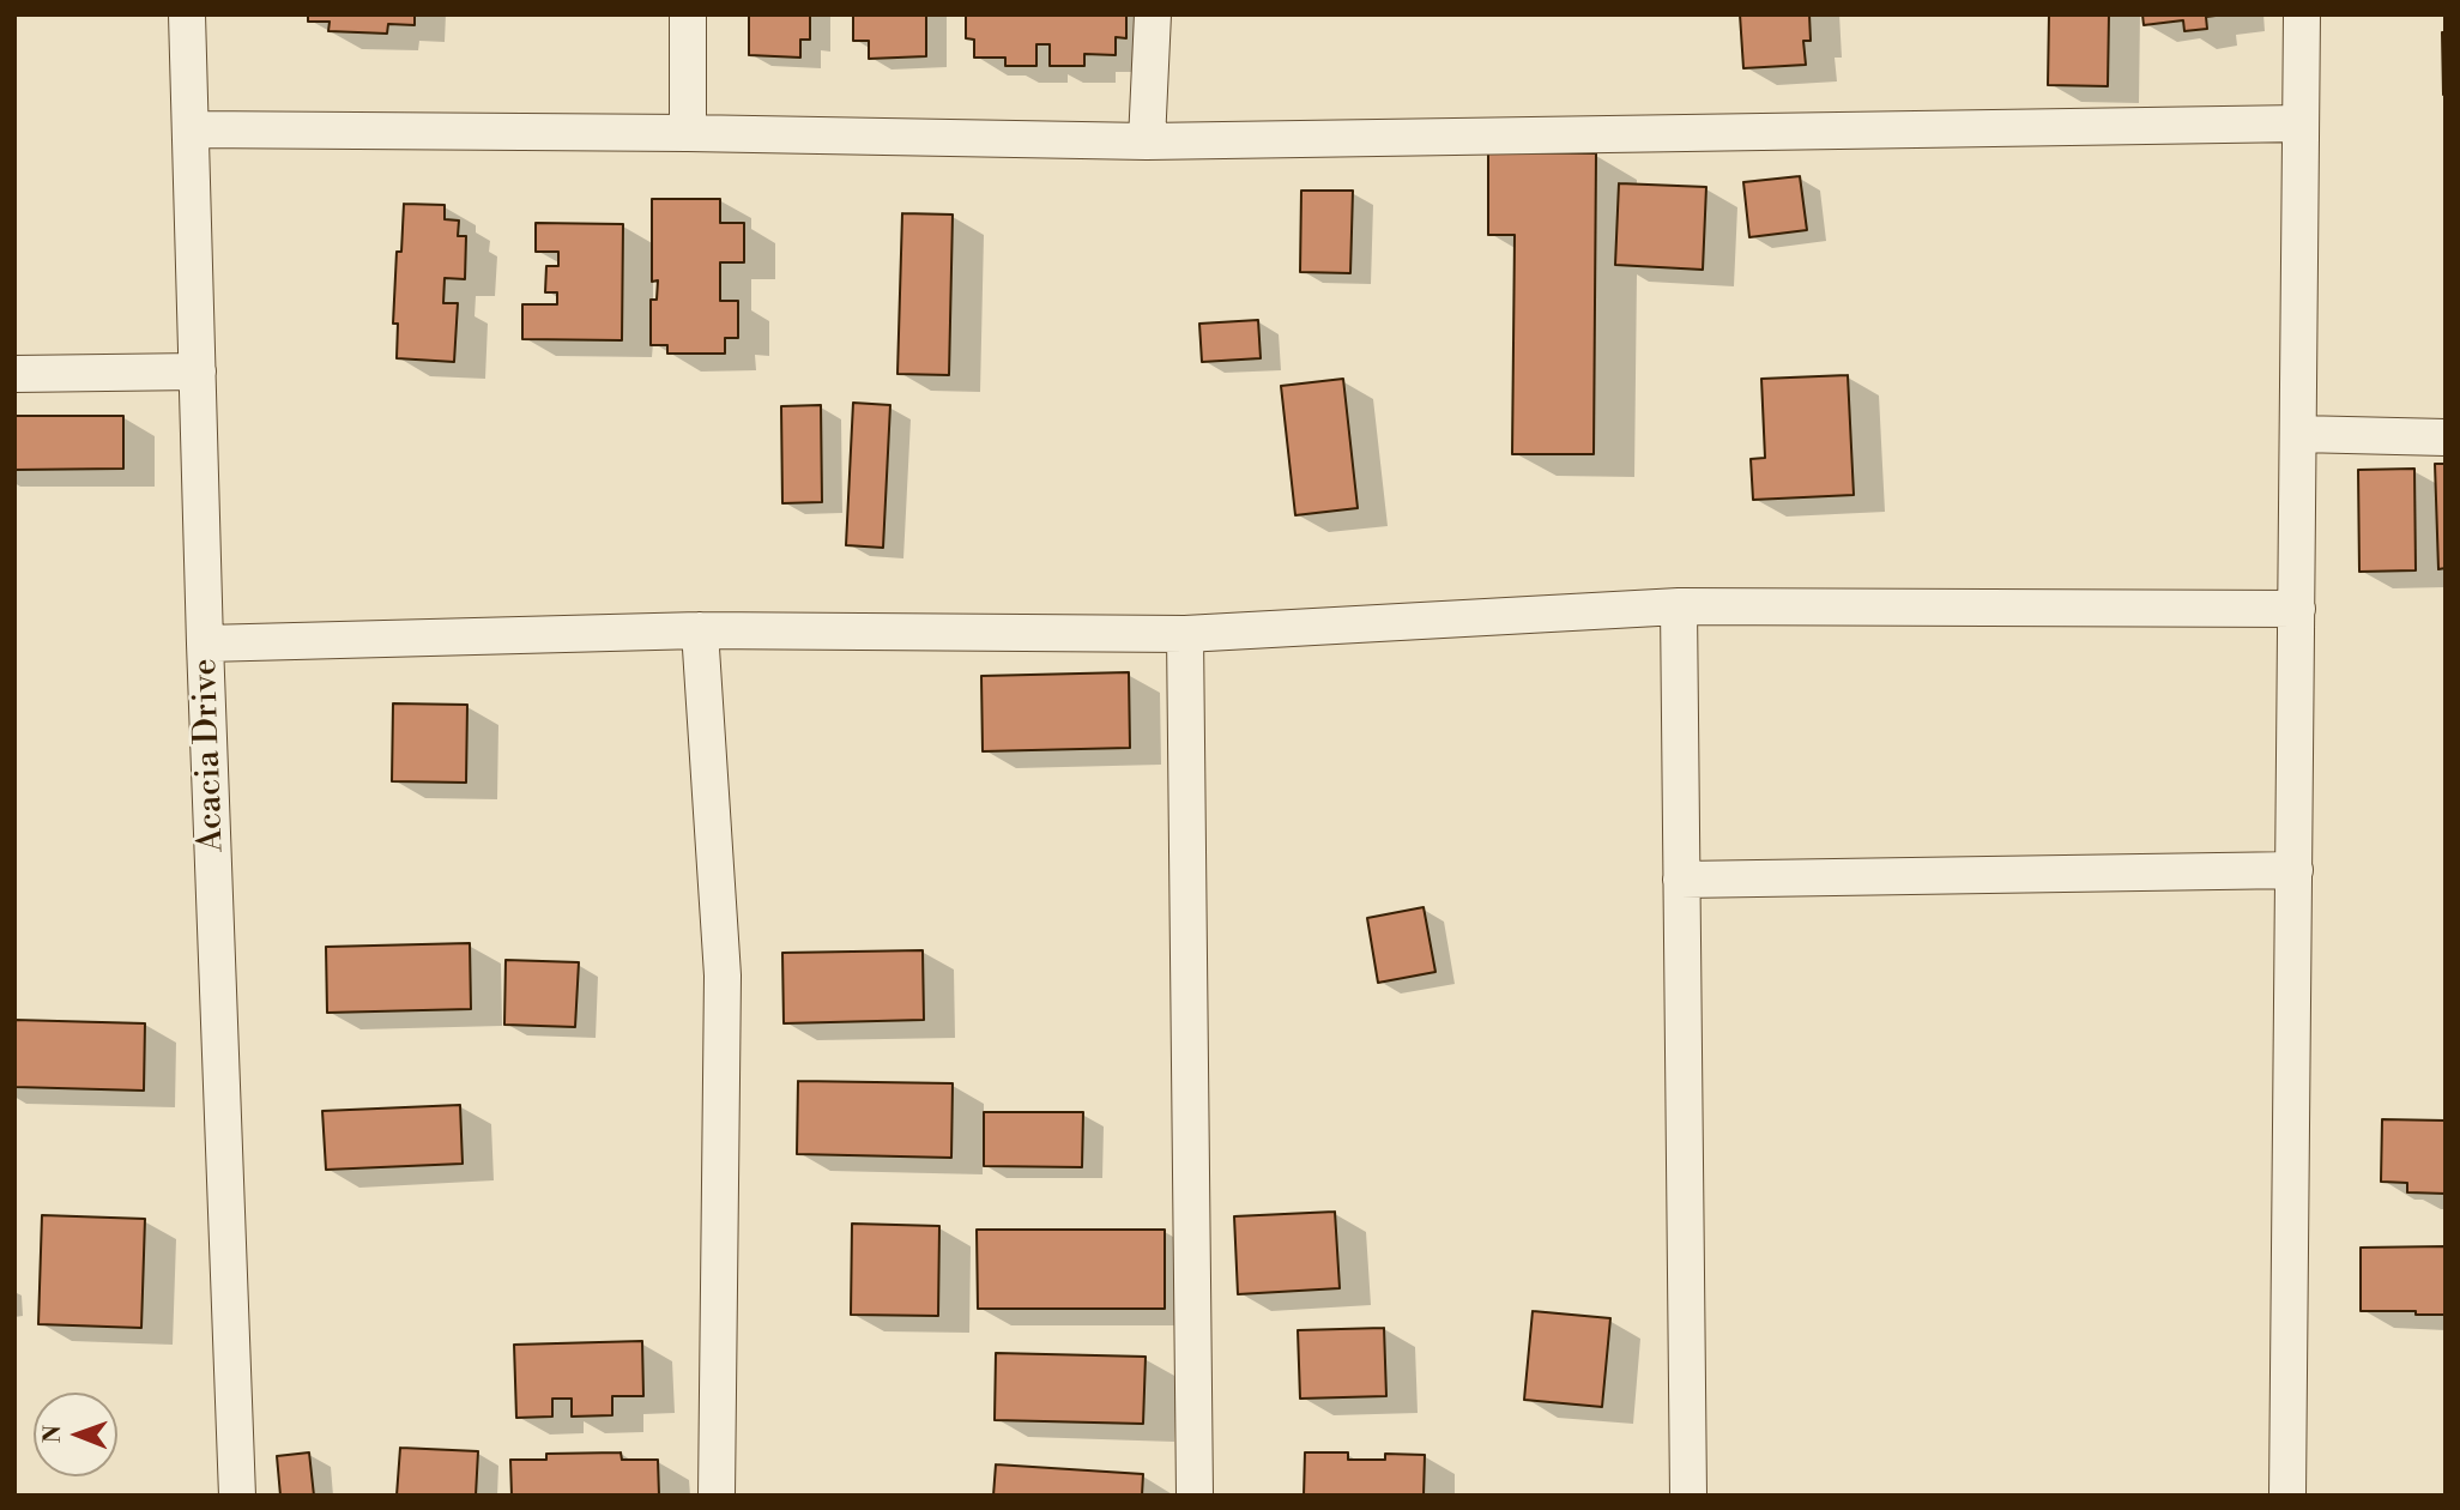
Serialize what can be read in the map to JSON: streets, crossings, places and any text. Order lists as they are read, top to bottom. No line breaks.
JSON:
{"streets":{"street":["Acacia Drive"]},"north":"left"}
